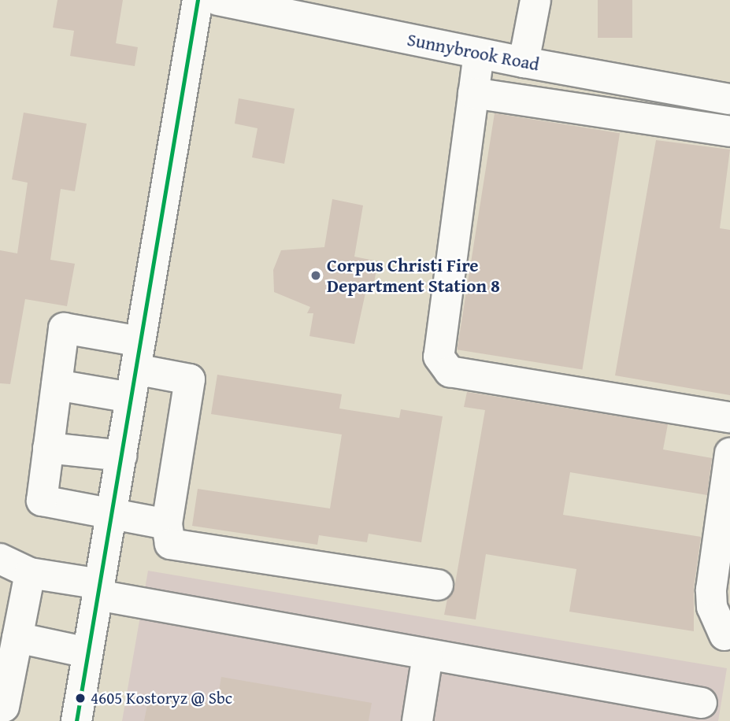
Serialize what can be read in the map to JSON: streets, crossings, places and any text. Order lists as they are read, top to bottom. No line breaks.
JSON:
{"streets":{"main road":["Sunnybrook Road"]},"places":["Corpus Christi Fire Department Station 8","4605 Kostoryz @ Sbc"]}
